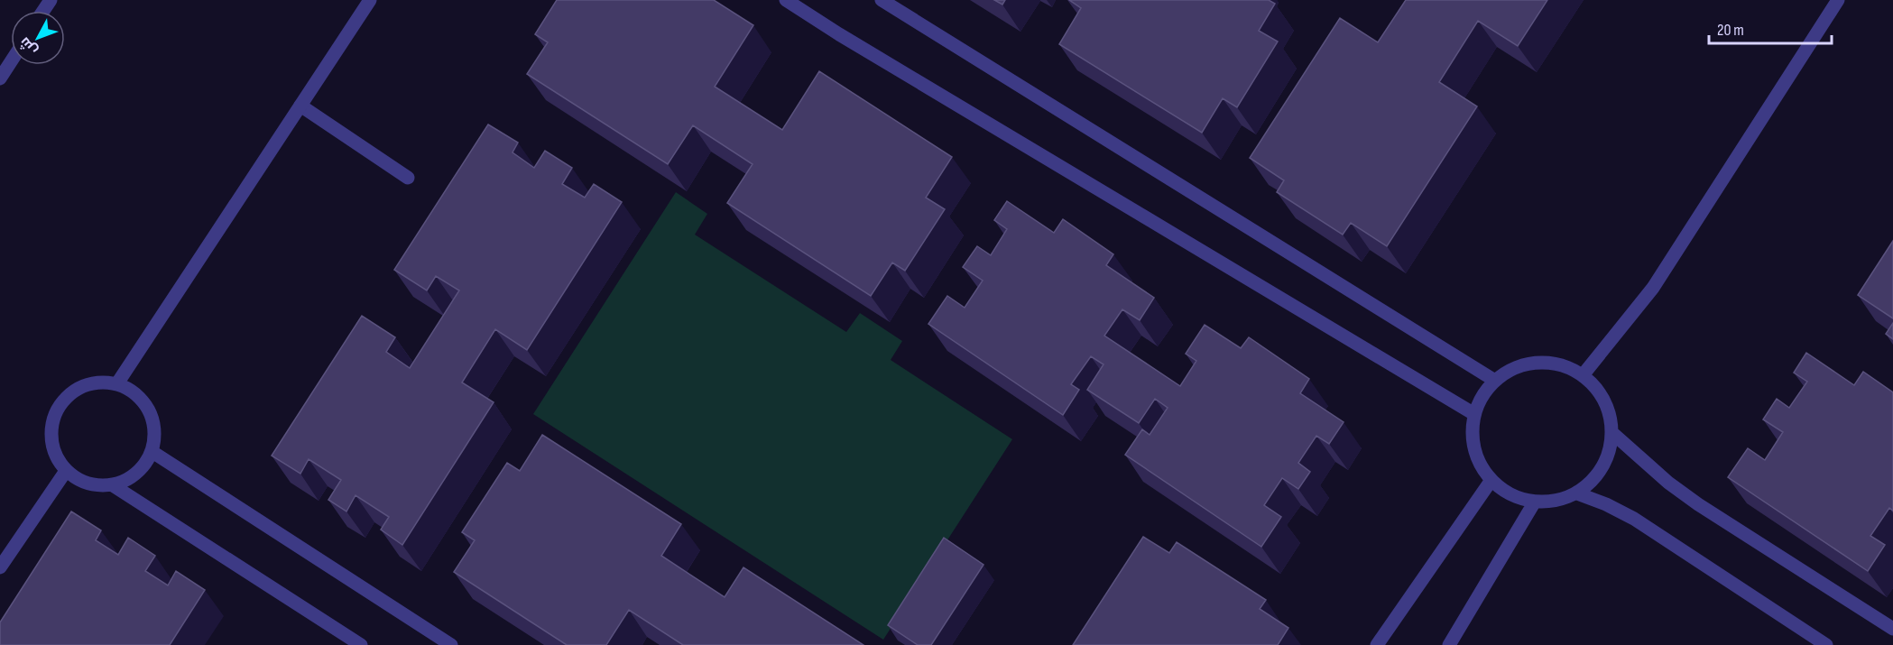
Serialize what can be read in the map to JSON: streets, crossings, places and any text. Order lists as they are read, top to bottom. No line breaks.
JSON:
{"scale_bar":"20 m","north":"bottom left"}
